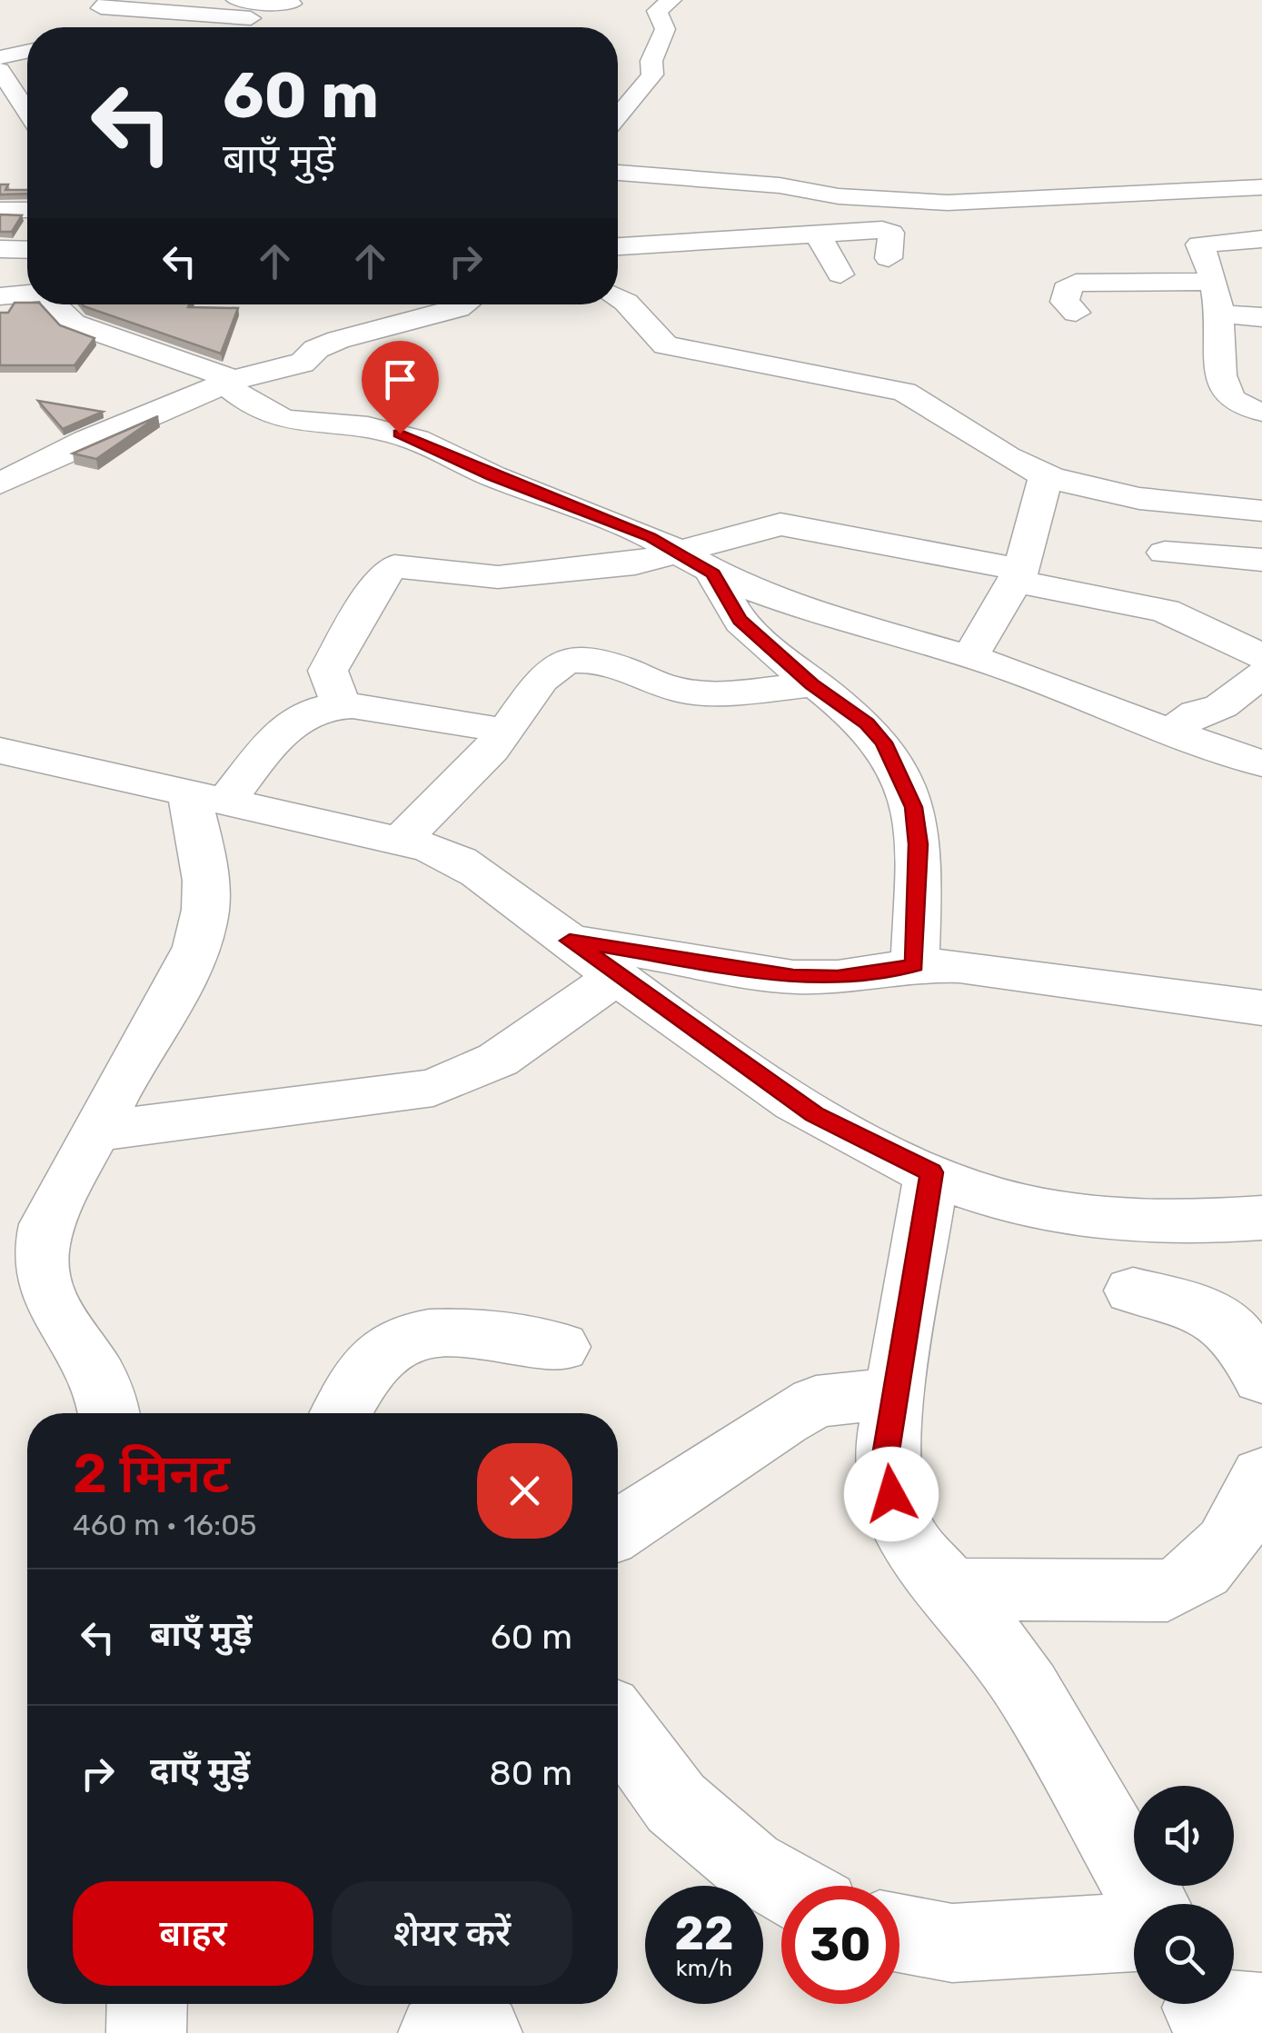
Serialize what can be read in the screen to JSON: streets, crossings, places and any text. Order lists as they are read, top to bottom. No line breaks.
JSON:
{"page":{"turn":["60 m","बाएँ मुड़ें"],"heading":["2 मिनट","460 m · 16:05"],"list":[{"name":"बाएँ मुड़ें","value":"60 m"},{"name":"दाएँ मुड़ें","value":"80 m"}],"buttons":["बाहर","शेयर करें"],"speed":"22 km/h","limit":"30"}}
